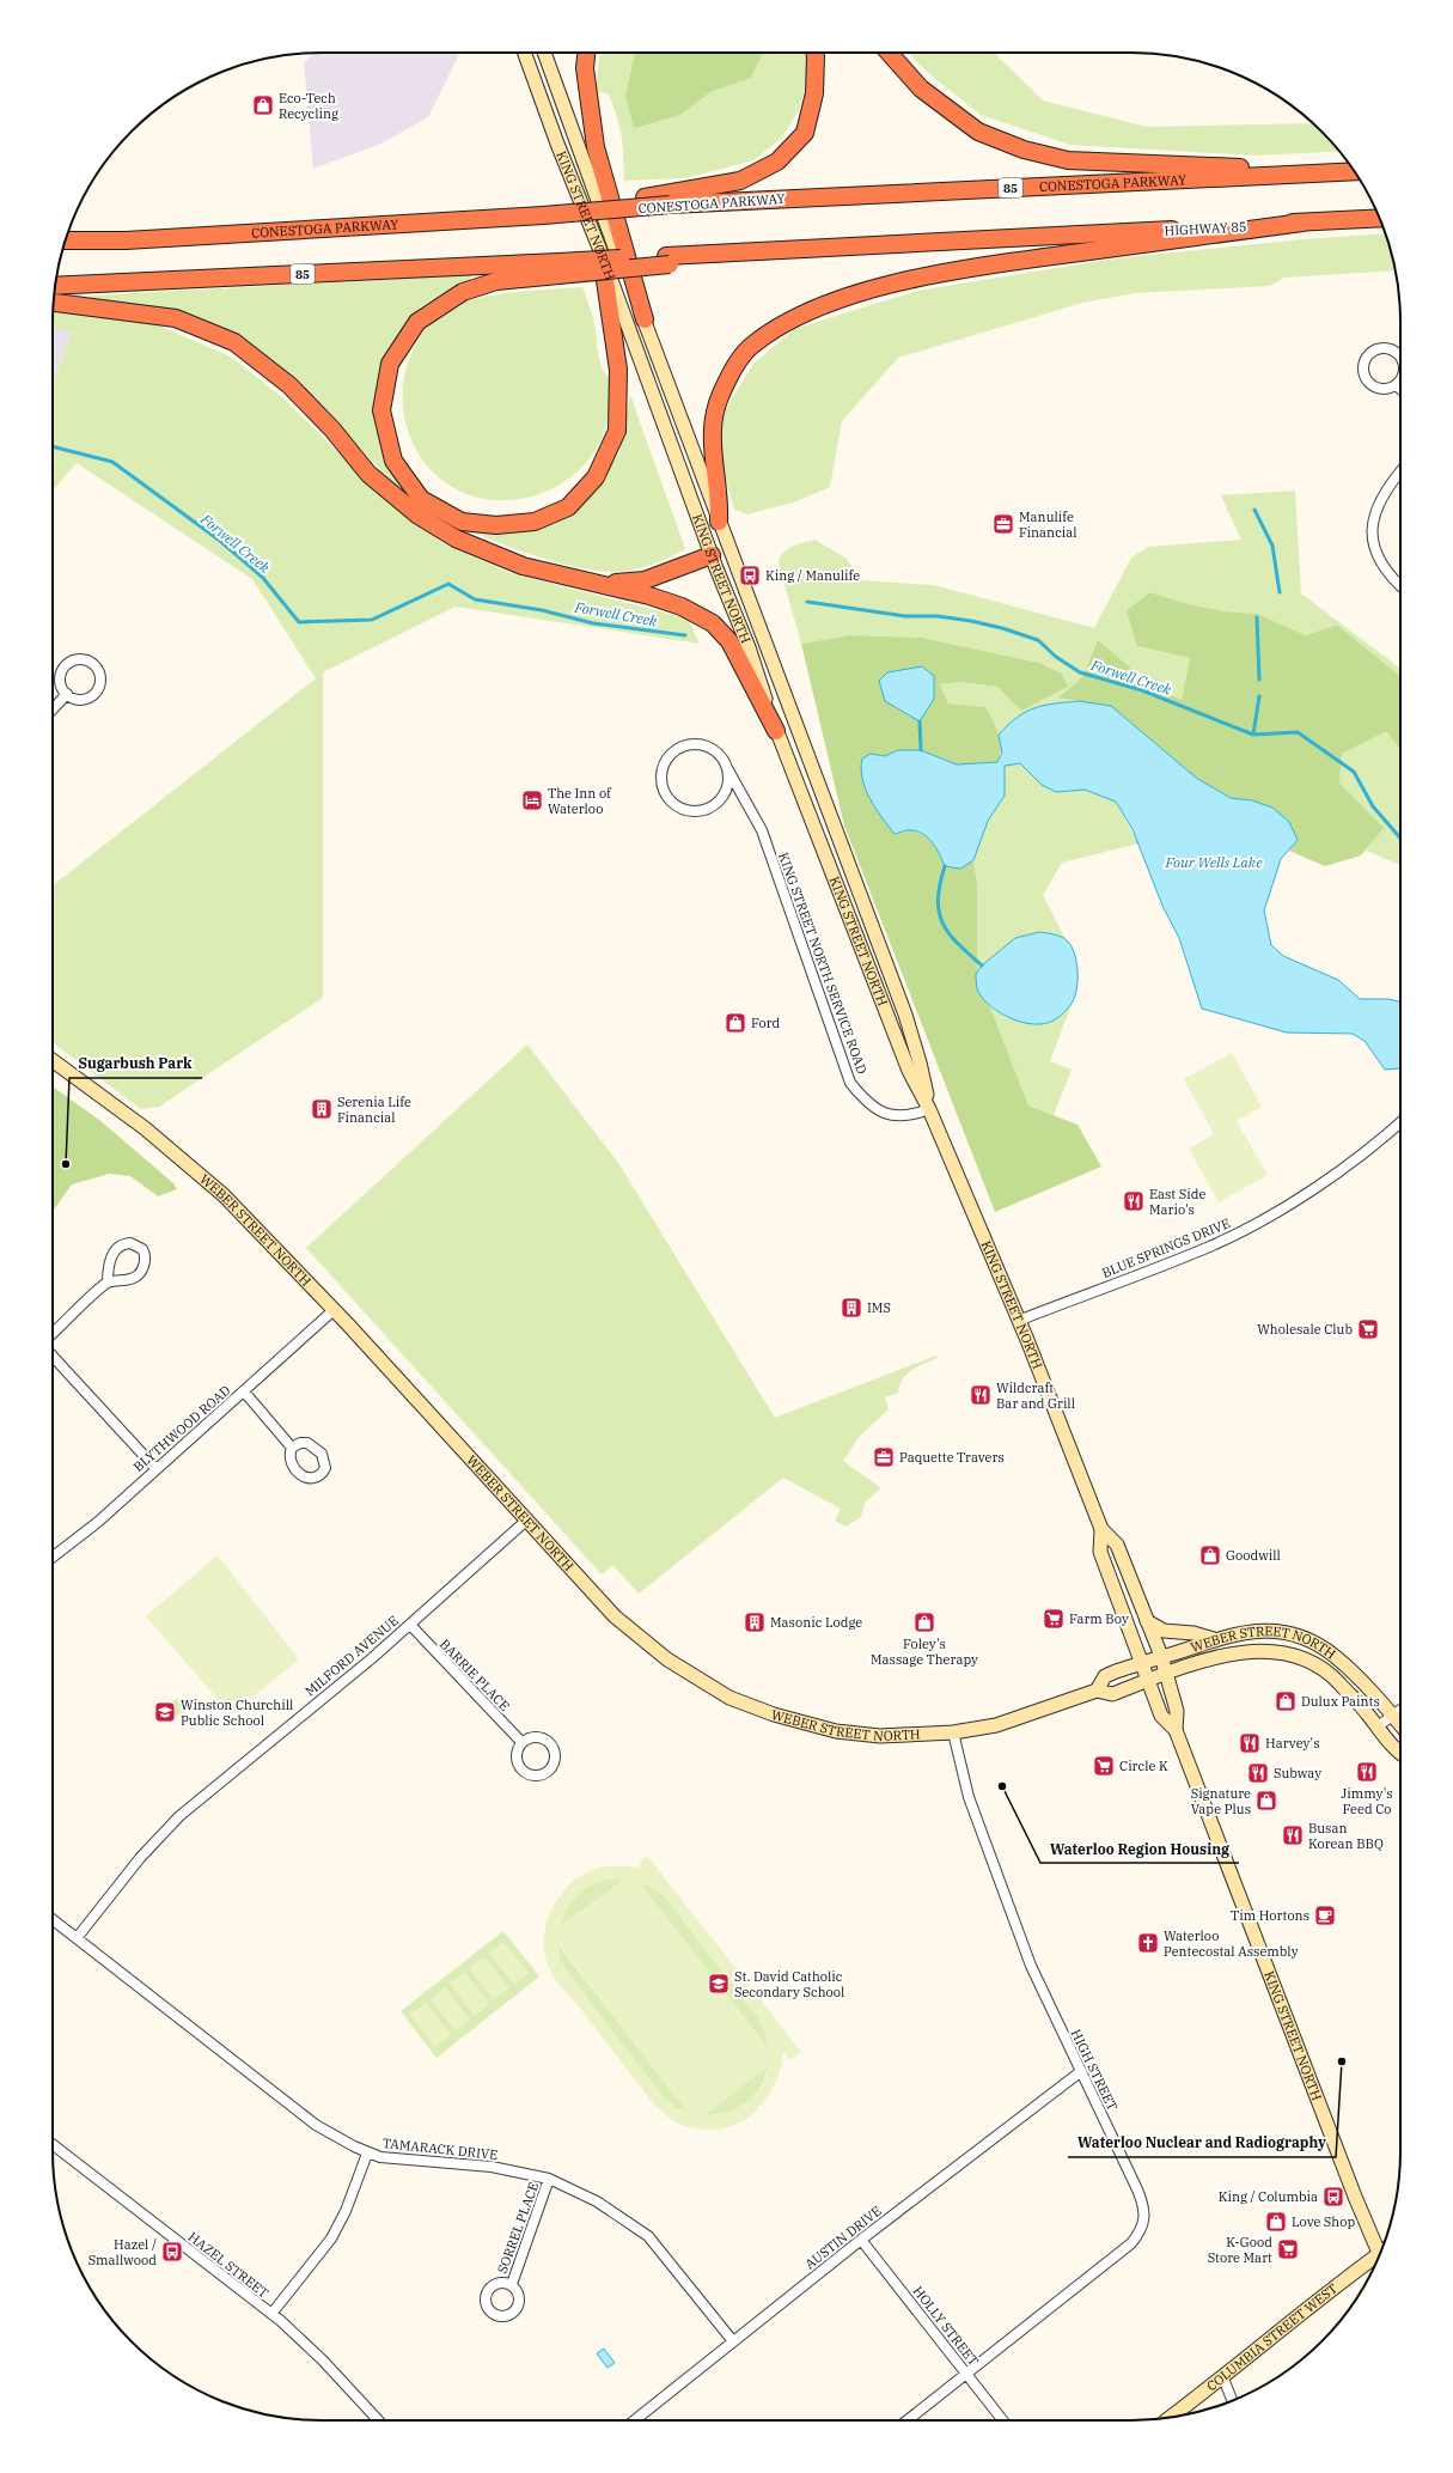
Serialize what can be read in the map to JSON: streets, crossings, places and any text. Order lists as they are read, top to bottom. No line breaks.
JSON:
{"streets":{"highway":["CONESTOGA PARKWAY","85","HIGHWAY 85"],"main road":["KING STREET NORTH","WEBER STREET NORTH","COLUMBIA STREET WEST"],"street":["KING STREET NORTH SERVICE ROAD","BLUE SPRINGS DRIVE","BLYTHWOOD ROAD","MILFORD AVENUE","BARRIE PLACE","HIGH STREET","TAMARACK DRIVE","SORREL PLACE","AUSTIN DRIVE","HAZEL STREET","HOLLY STREET"]},"crossings":[["85","HIGHWAY 85"],["KING STREET NORTH","KING STREET NORTH SERVICE ROAD"],["KING STREET NORTH","WEBER STREET NORTH"],["KING STREET NORTH","BLUE SPRINGS DRIVE"],["WEBER STREET NORTH","BLYTHWOOD ROAD"],["WEBER STREET NORTH","MILFORD AVENUE"],["WEBER STREET NORTH","HIGH STREET"],["MILFORD AVENUE","BARRIE PLACE"],["MILFORD AVENUE","TAMARACK DRIVE"],["HIGH STREET","AUSTIN DRIVE"],["HIGH STREET","HOLLY STREET"],["TAMARACK DRIVE","SORREL PLACE"],["TAMARACK DRIVE","AUSTIN DRIVE"],["AUSTIN DRIVE","HOLLY STREET"]],"water":["Forwell Creek","Four Wells Lake"],"places":{"shop":["Eco-Tech Recycling","Ford","Goodwill","Foley's Massage Therapy","Dulux Paints","Signature Vape Plus","Love Shop"],"office":["Manulife Financial","Paquette Travers"],"bus stop":["King / Manulife","King / Columbia","Hazel / Smallwood"],"hotel":["The Inn of Waterloo"],"building":["Serenia Life Financial","IMS","Masonic Lodge"],"other":["Sugarbush Park","Waterloo Region Housing","Waterloo Nuclear and Radiography"],"restaurant":["East Side Mario's","Wildcraft Bar and Grill","Harvey's","Jimmy's Feed Co","Subway","Busan Korean BBQ"],"supermarket":["Wholesale Club","Farm Boy","Circle K","K-Good Store Mart"],"school or university":["Winston Churchill Public School","St. David Catholic Secondary School"],"cafe":["Tim Hortons"],"church":["Waterloo Pentecostal Assembly"]}}
